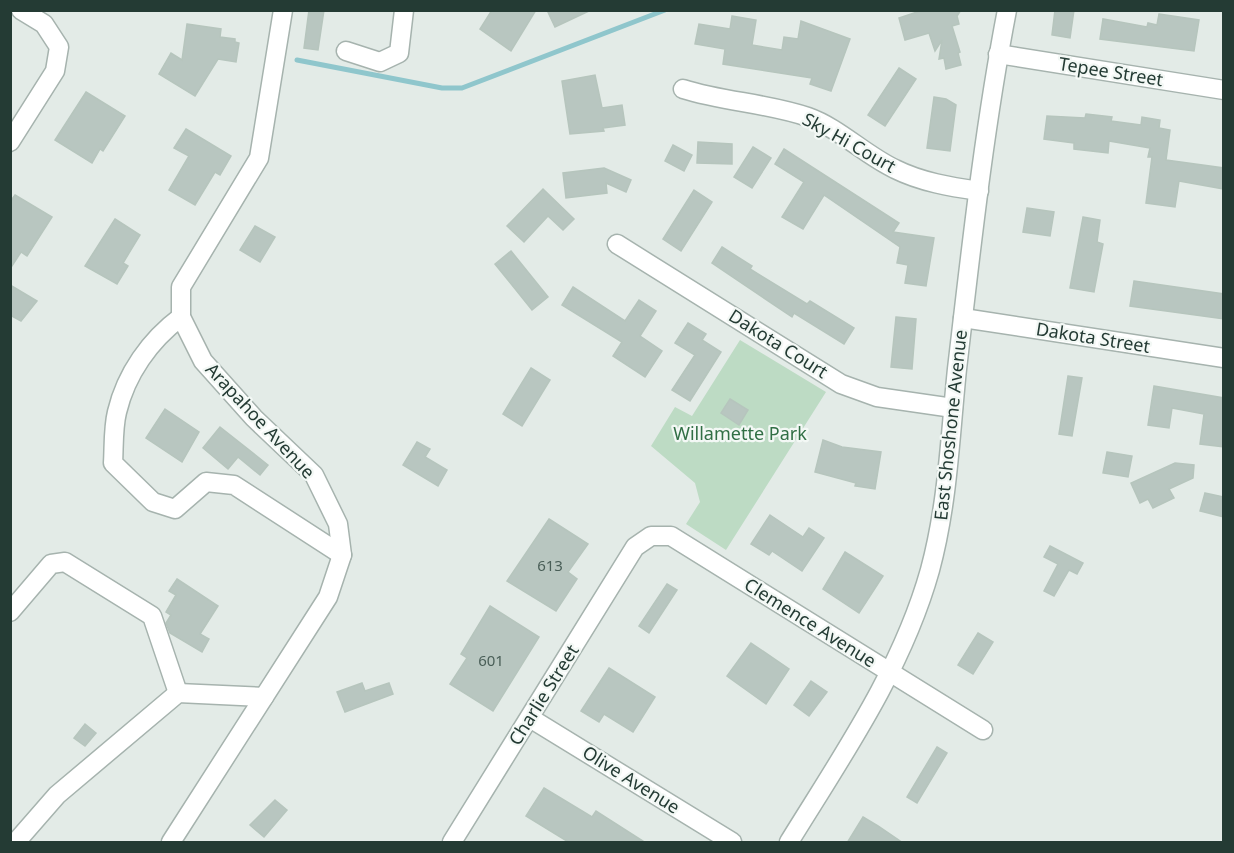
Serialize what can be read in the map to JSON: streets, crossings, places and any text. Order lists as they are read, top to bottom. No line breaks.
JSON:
{"streets":{"street":["Tepee Street","Sky Hi Court","Dakota Street","Dakota Court","Arapahoe Avenue","East Shoshone Avenue","Clemence Avenue","Charlie Street","Olive Avenue"]},"crossings":[["Tepee Street","East Shoshone Avenue"],["Sky Hi Court","East Shoshone Avenue"],["Dakota Street","East Shoshone Avenue"],["Dakota Court","East Shoshone Avenue"],["East Shoshone Avenue","Clemence Avenue"],["Clemence Avenue","Charlie Street"],["Charlie Street","Olive Avenue"]],"parks":["Willamette Park"],"house_numbers":["613","601"]}
